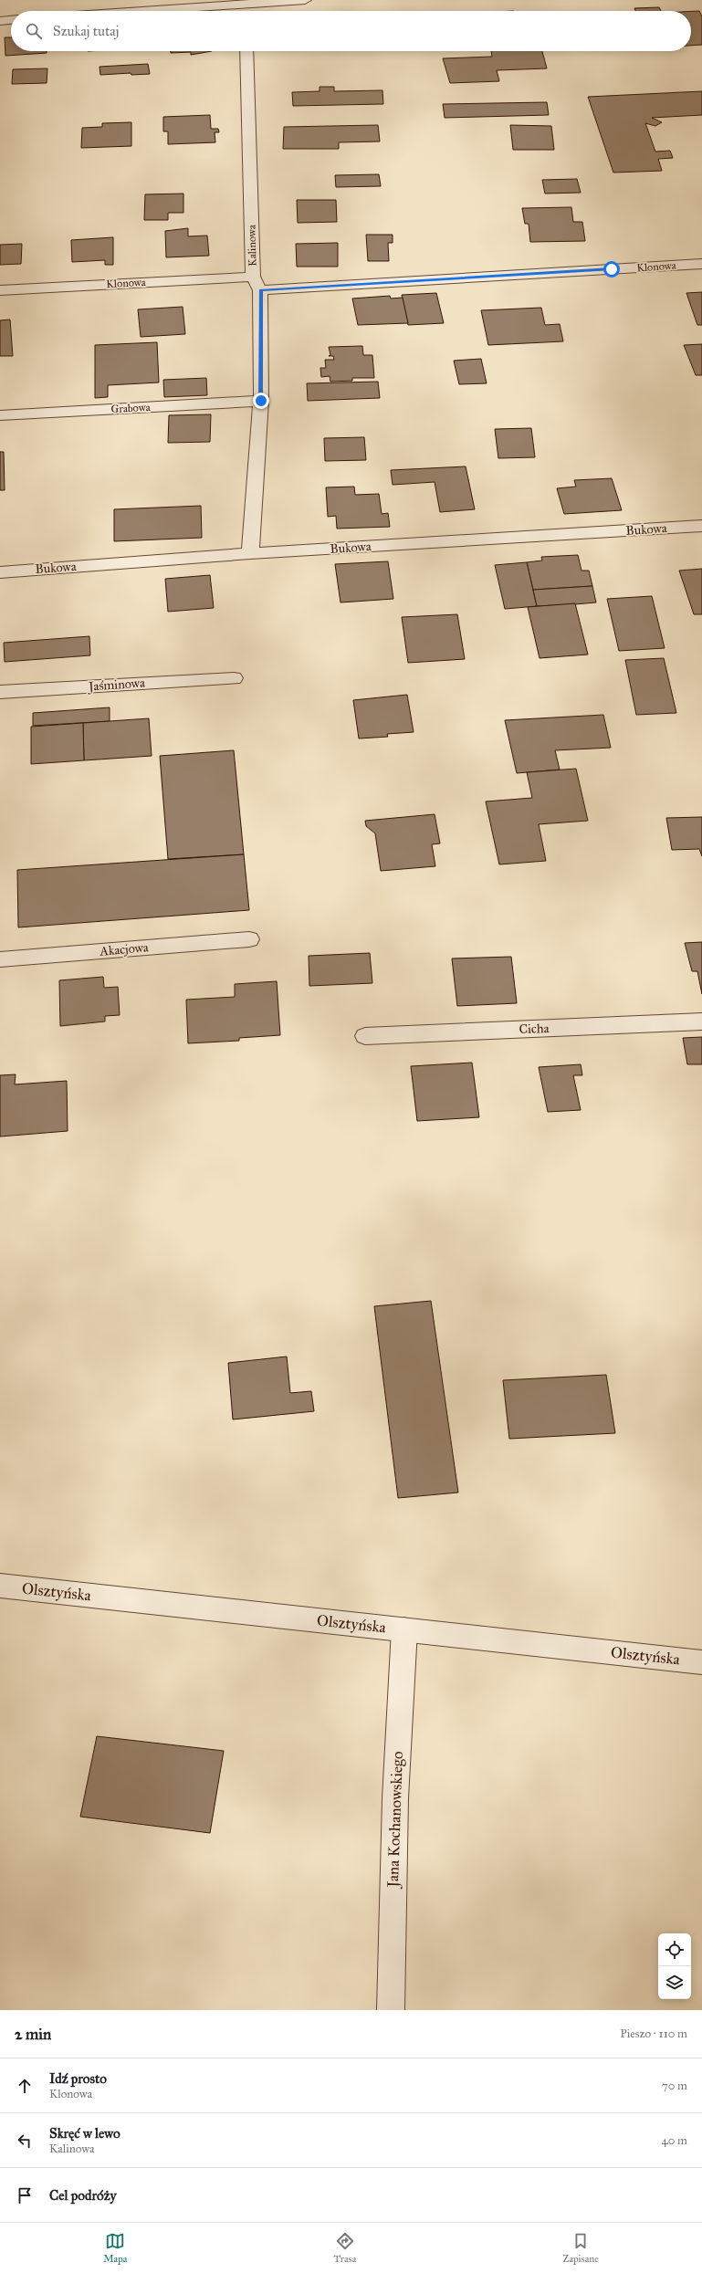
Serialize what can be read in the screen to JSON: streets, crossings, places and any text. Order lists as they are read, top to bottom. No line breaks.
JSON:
{"streets":{"street":["Kalinowa","Klonowa","Grabowa","Bukowa","Jaśminowa","Akacjowa","Cicha","Olsztyńska","Jana Kochanowskiego"]},"crossings":[["Kalinowa","Klonowa"],["Olsztyńska","Jana Kochanowskiego"]],"page":{"search":"Szukaj tutaj","heading":["2 min","Pieszo · 110 m"],"list":[["Idź prosto","Klonowa","70 m"],["Skręć w lewo","Kalinowa","40 m"],"Cel podróży"],"nav":["Mapa","Trasa","Zapisane"]}}
